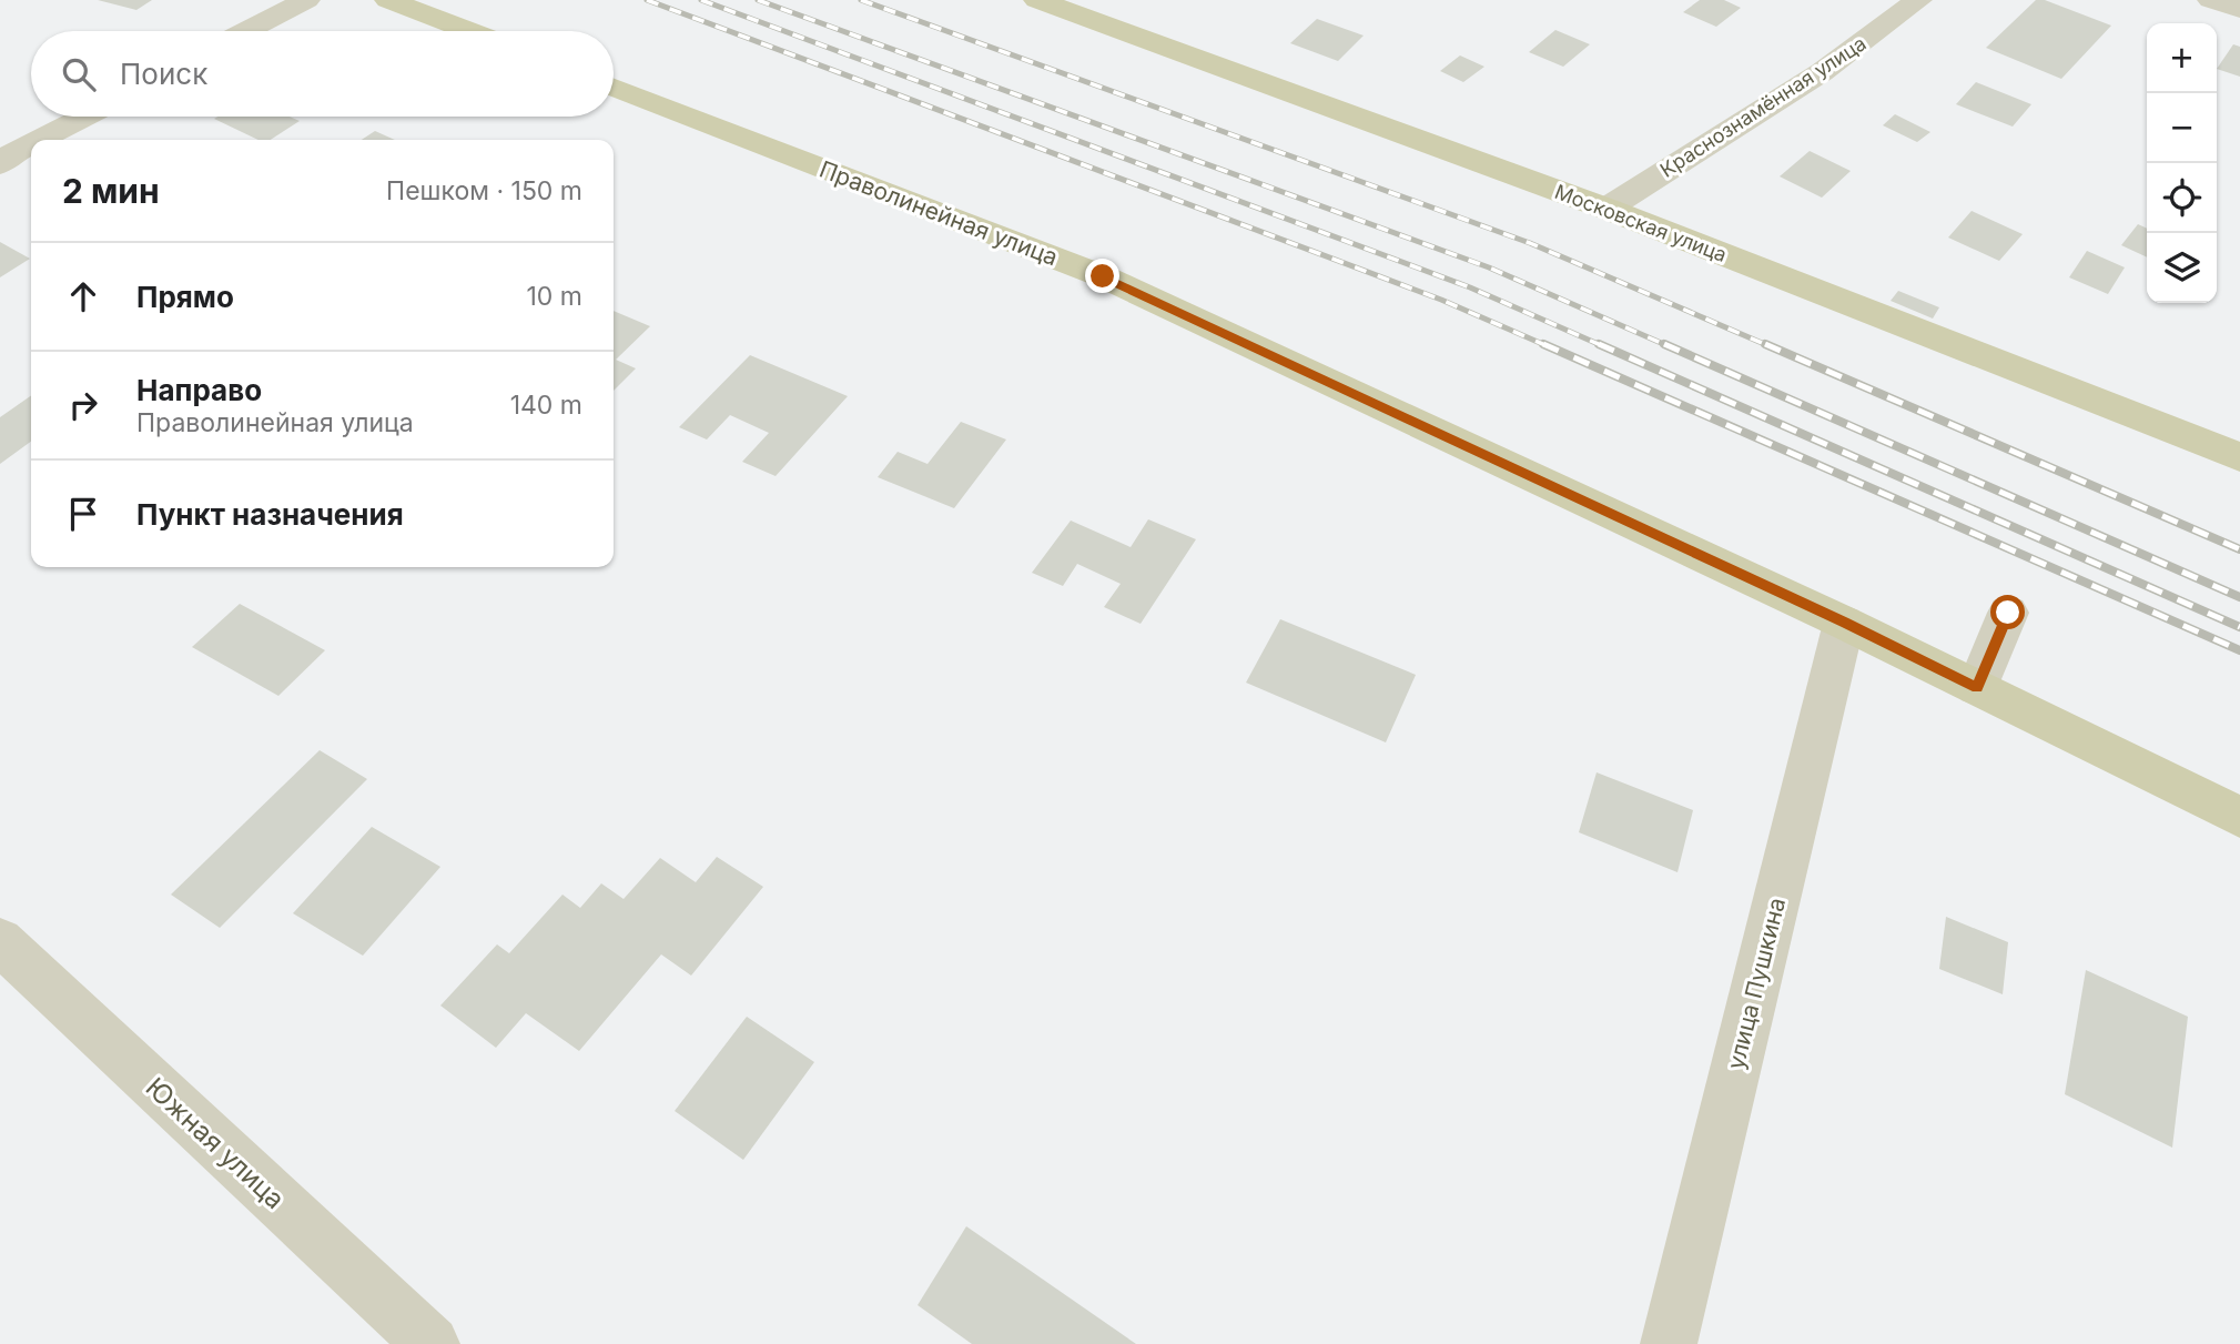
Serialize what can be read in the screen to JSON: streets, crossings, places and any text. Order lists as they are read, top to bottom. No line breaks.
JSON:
{"streets":{"main road":["Праволинейная улица","Московская улица"],"street":["Краснознамённая улица","улица Пушкина","Южная улица"]},"crossings":[["Краснознамённая улица","Московская улица"],["Праволинейная улица","улица Пушкина"]],"page":{"map_buttons":["+","−"],"search":"Поиск","heading":["2 мин","Пешком · 150 m"],"list":[["Прямо","10 m"],["Направо","Праволинейная улица","140 m"],"Пункт назначения"]}}
